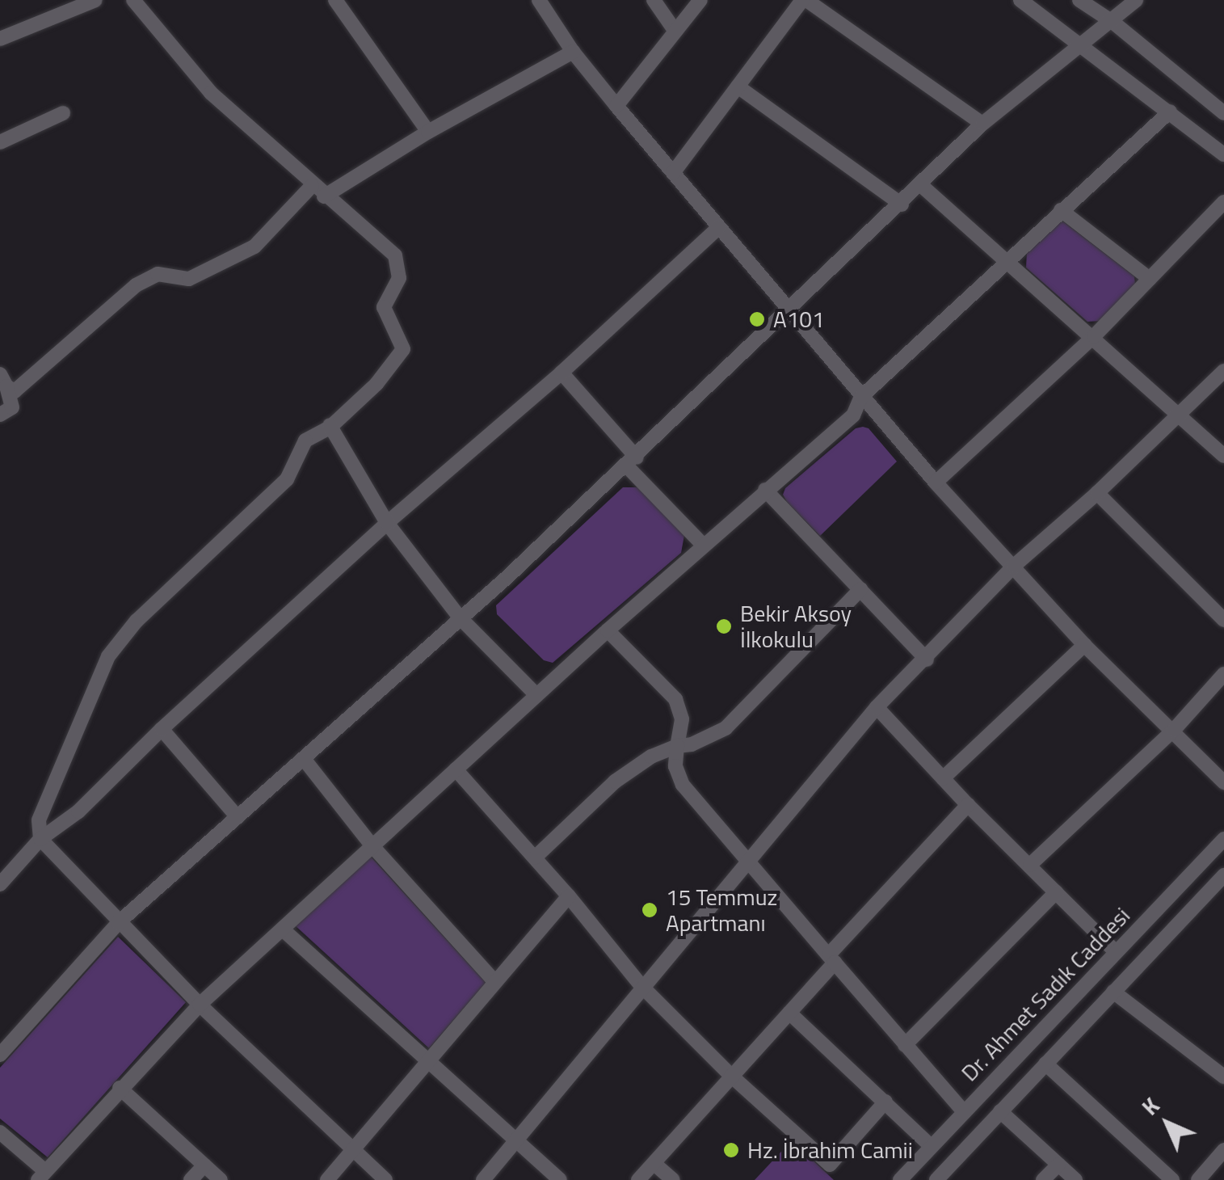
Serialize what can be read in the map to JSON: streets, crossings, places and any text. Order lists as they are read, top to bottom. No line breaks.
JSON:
{"streets":{"street":["Dr. Ahmet Sadık Caddesi"]},"places":["A101","Bekir Aksoy İlkokulu","15 Temmuz Apartmanı","Hz. İbrahim Camii"],"north":"top left"}
